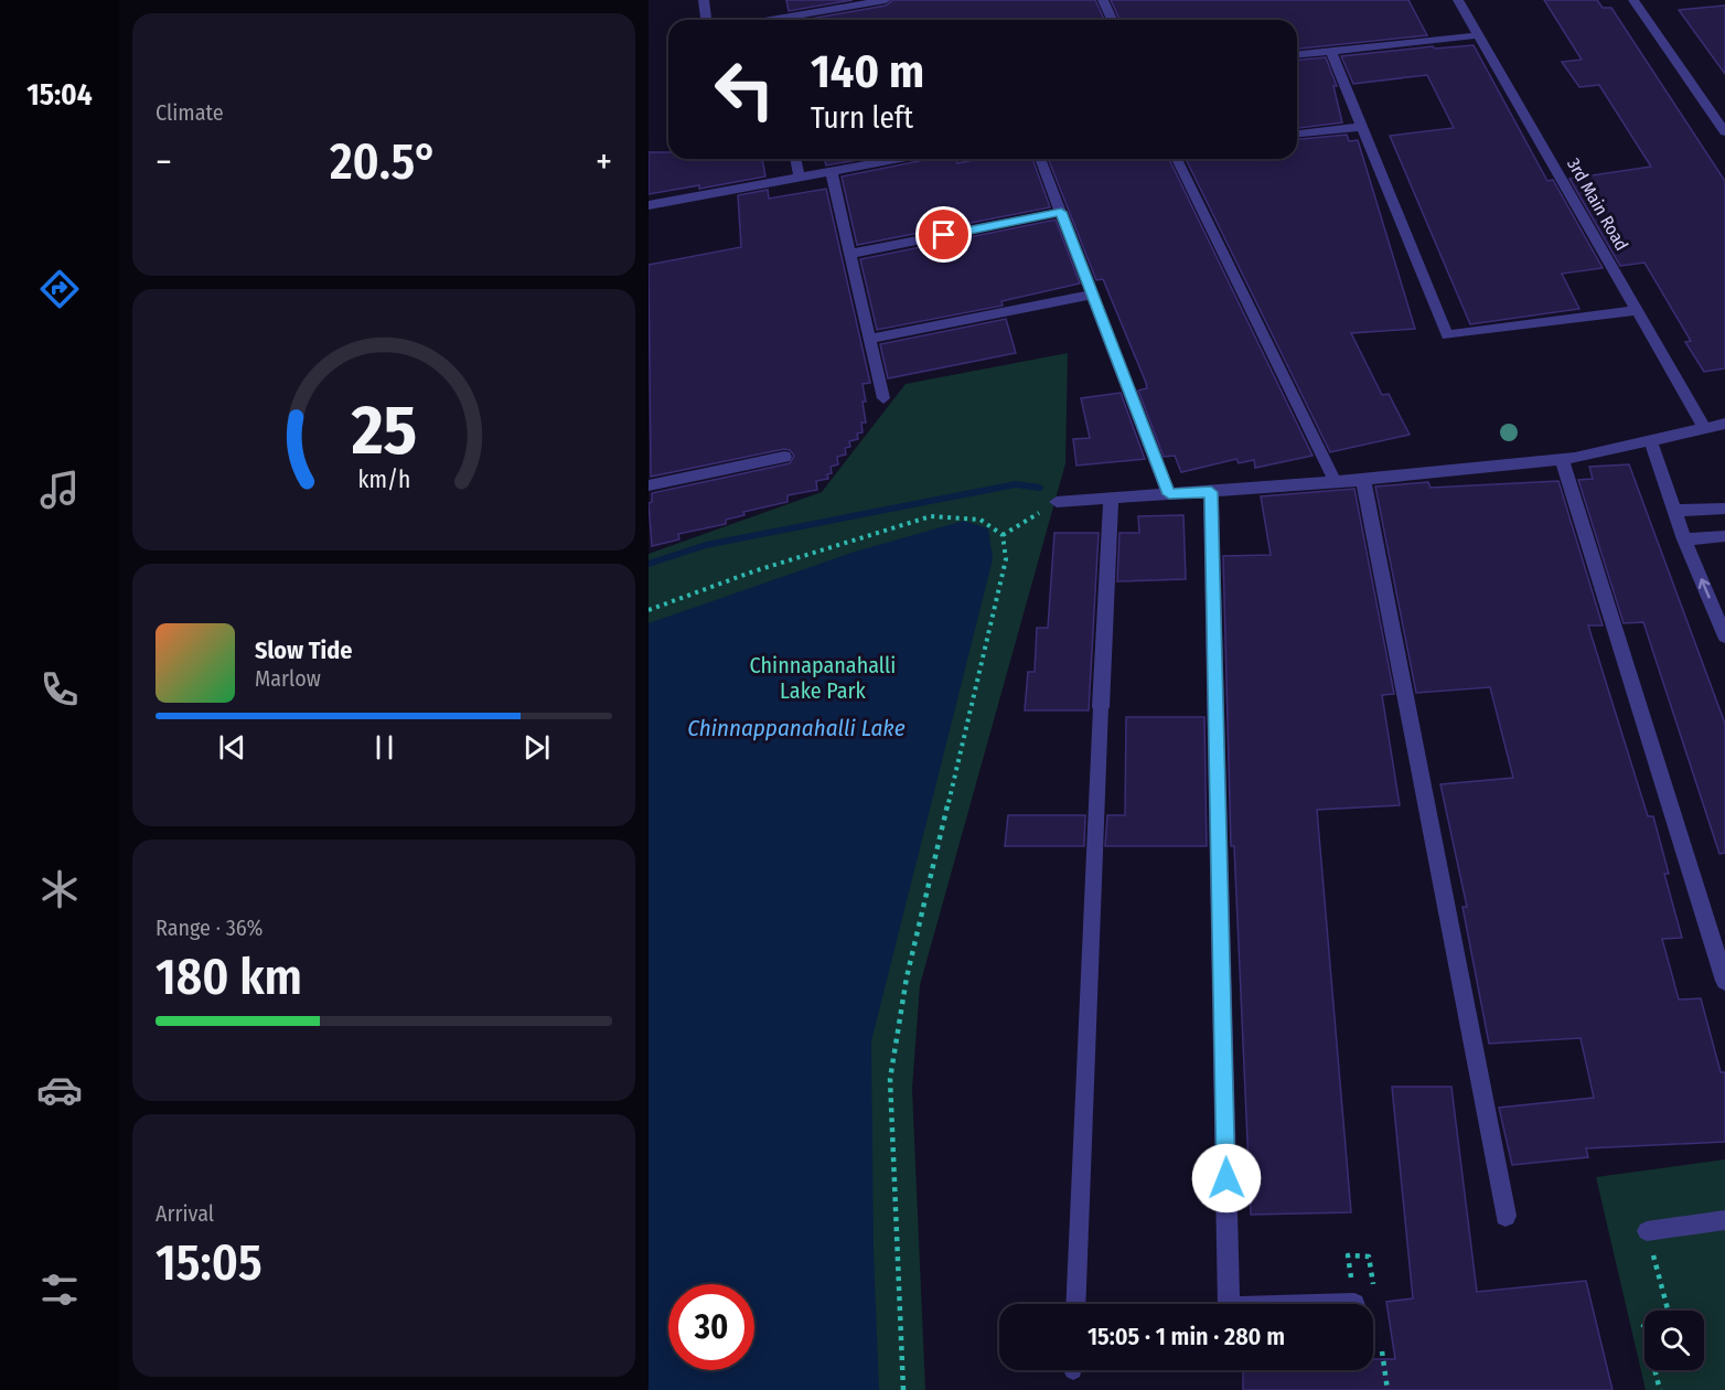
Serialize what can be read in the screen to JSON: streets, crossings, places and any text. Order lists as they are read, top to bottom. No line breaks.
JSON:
{"streets":{"street":["3rd Main Road"]},"water":["Chinnappanahalli Lake"],"parks":["Chinnapanahalli Lake Park"],"page":{"tabs":"15:04","tile":["Climate",["Range · 36%","180 km"],["Arrival","15:05"]],"turn":["140 m","Turn left"],"heat":["−","20.5°","+"],"song":["Slow Tide","Marlow"],"limit":"30","trip":"15:05 · 1 min · 280 m","gauge":["25","km/h"]}}
